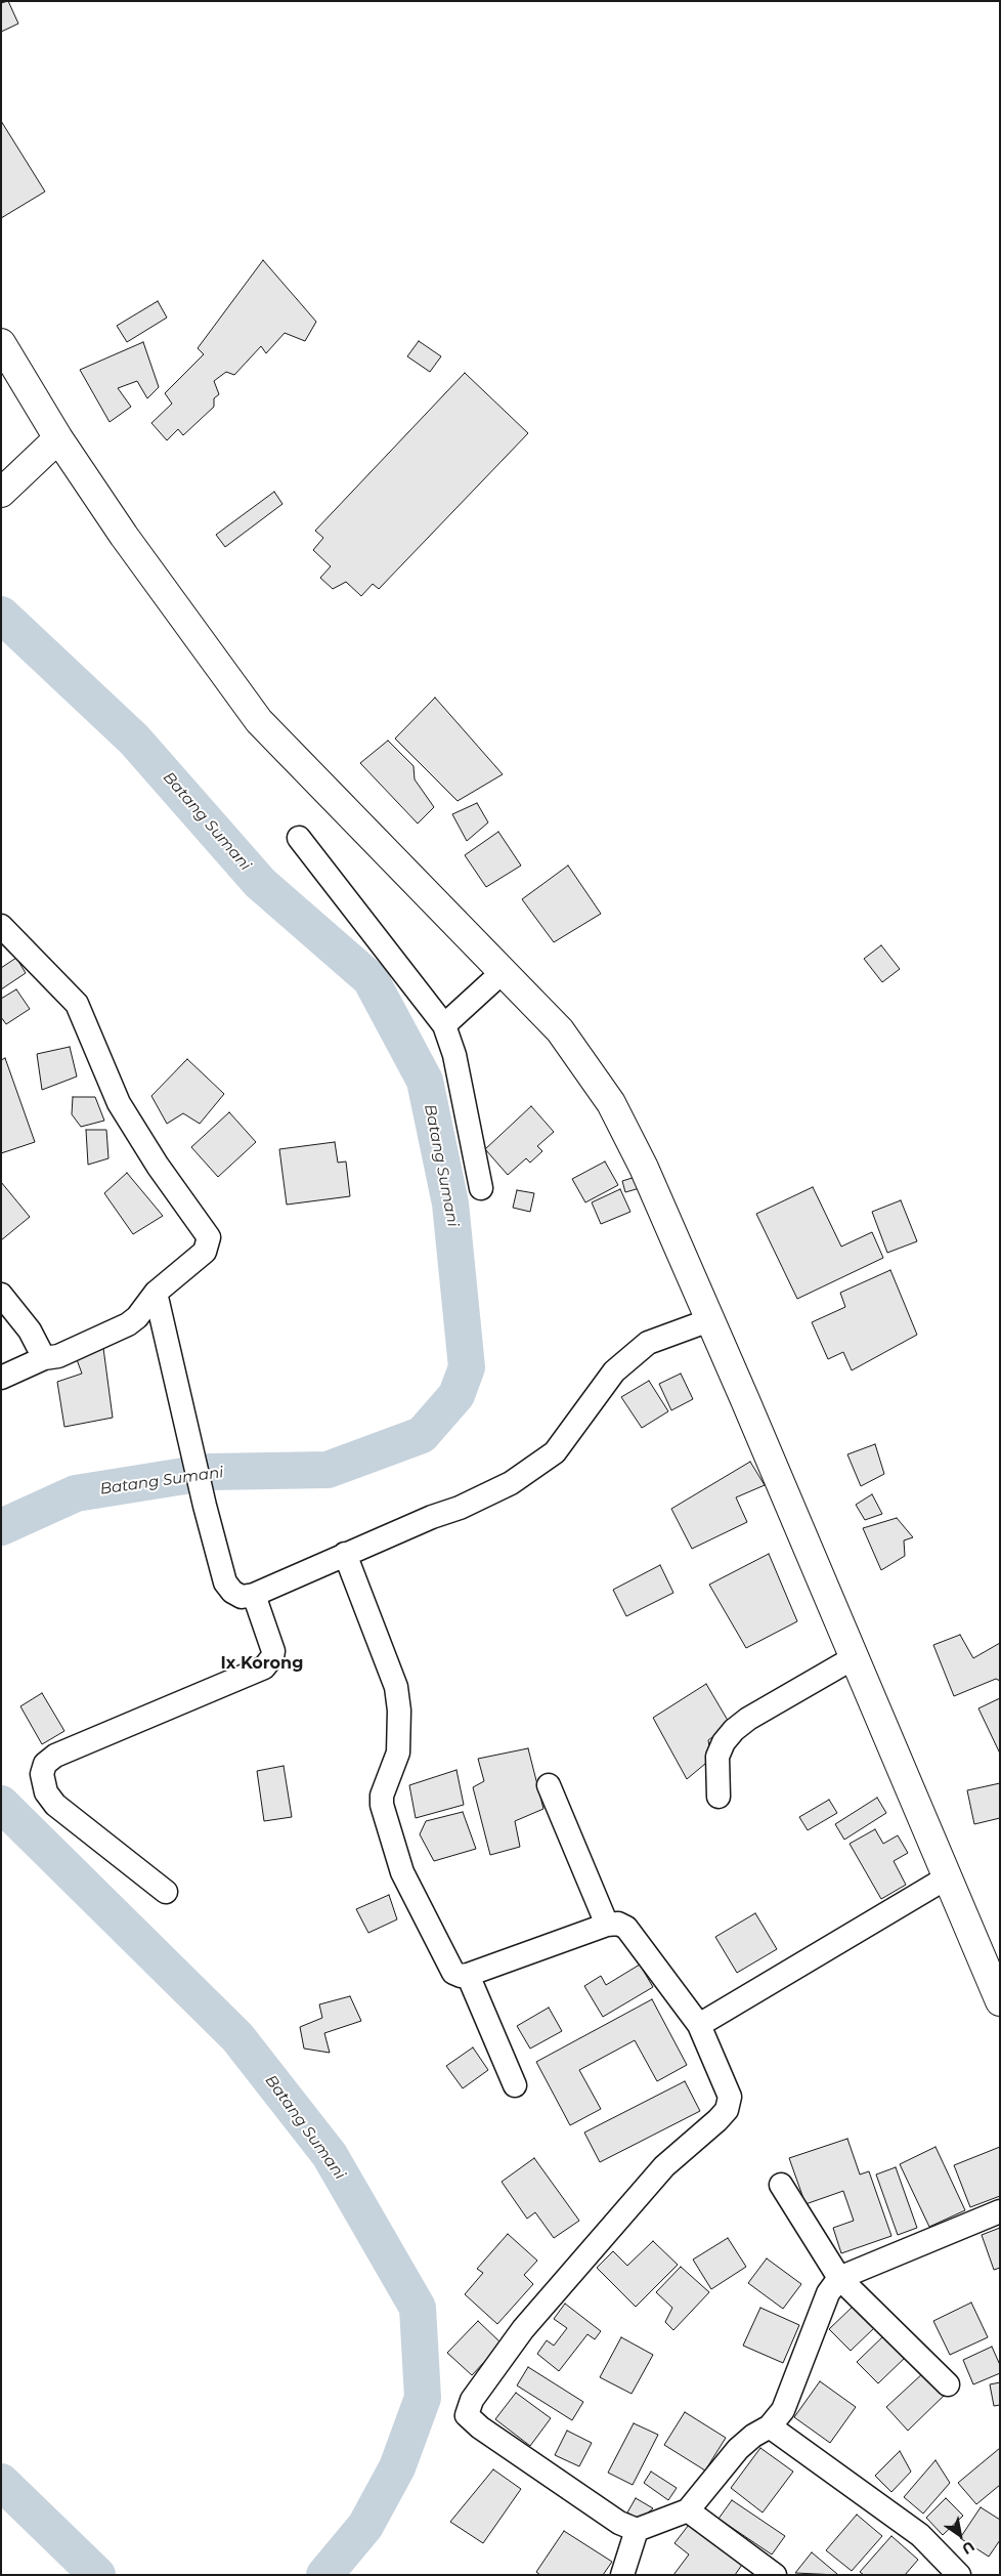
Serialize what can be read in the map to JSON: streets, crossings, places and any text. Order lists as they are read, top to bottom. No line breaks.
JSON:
{"districts":["Ix Korong"],"water":["Batang Sumani"],"north":"bottom right"}
